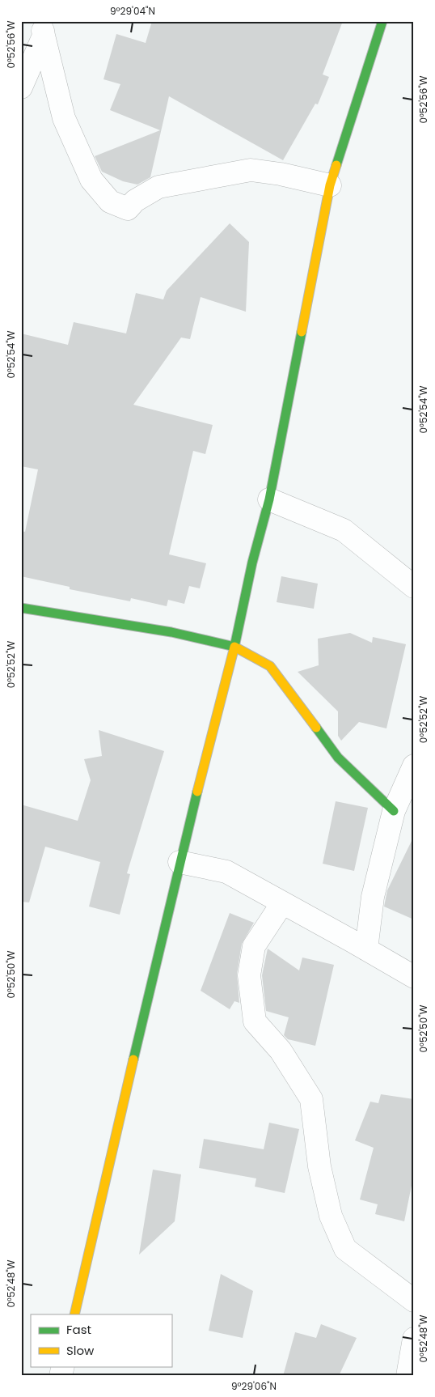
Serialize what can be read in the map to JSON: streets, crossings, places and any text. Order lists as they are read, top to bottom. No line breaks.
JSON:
{"legend":["Fast","Slow"],"coordinates":["9°29'04\"N","0°52'56\"W","0°52'54\"W","0°52'52\"W","0°52'50\"W","0°52'48\"W","9°29'06\"N"]}
